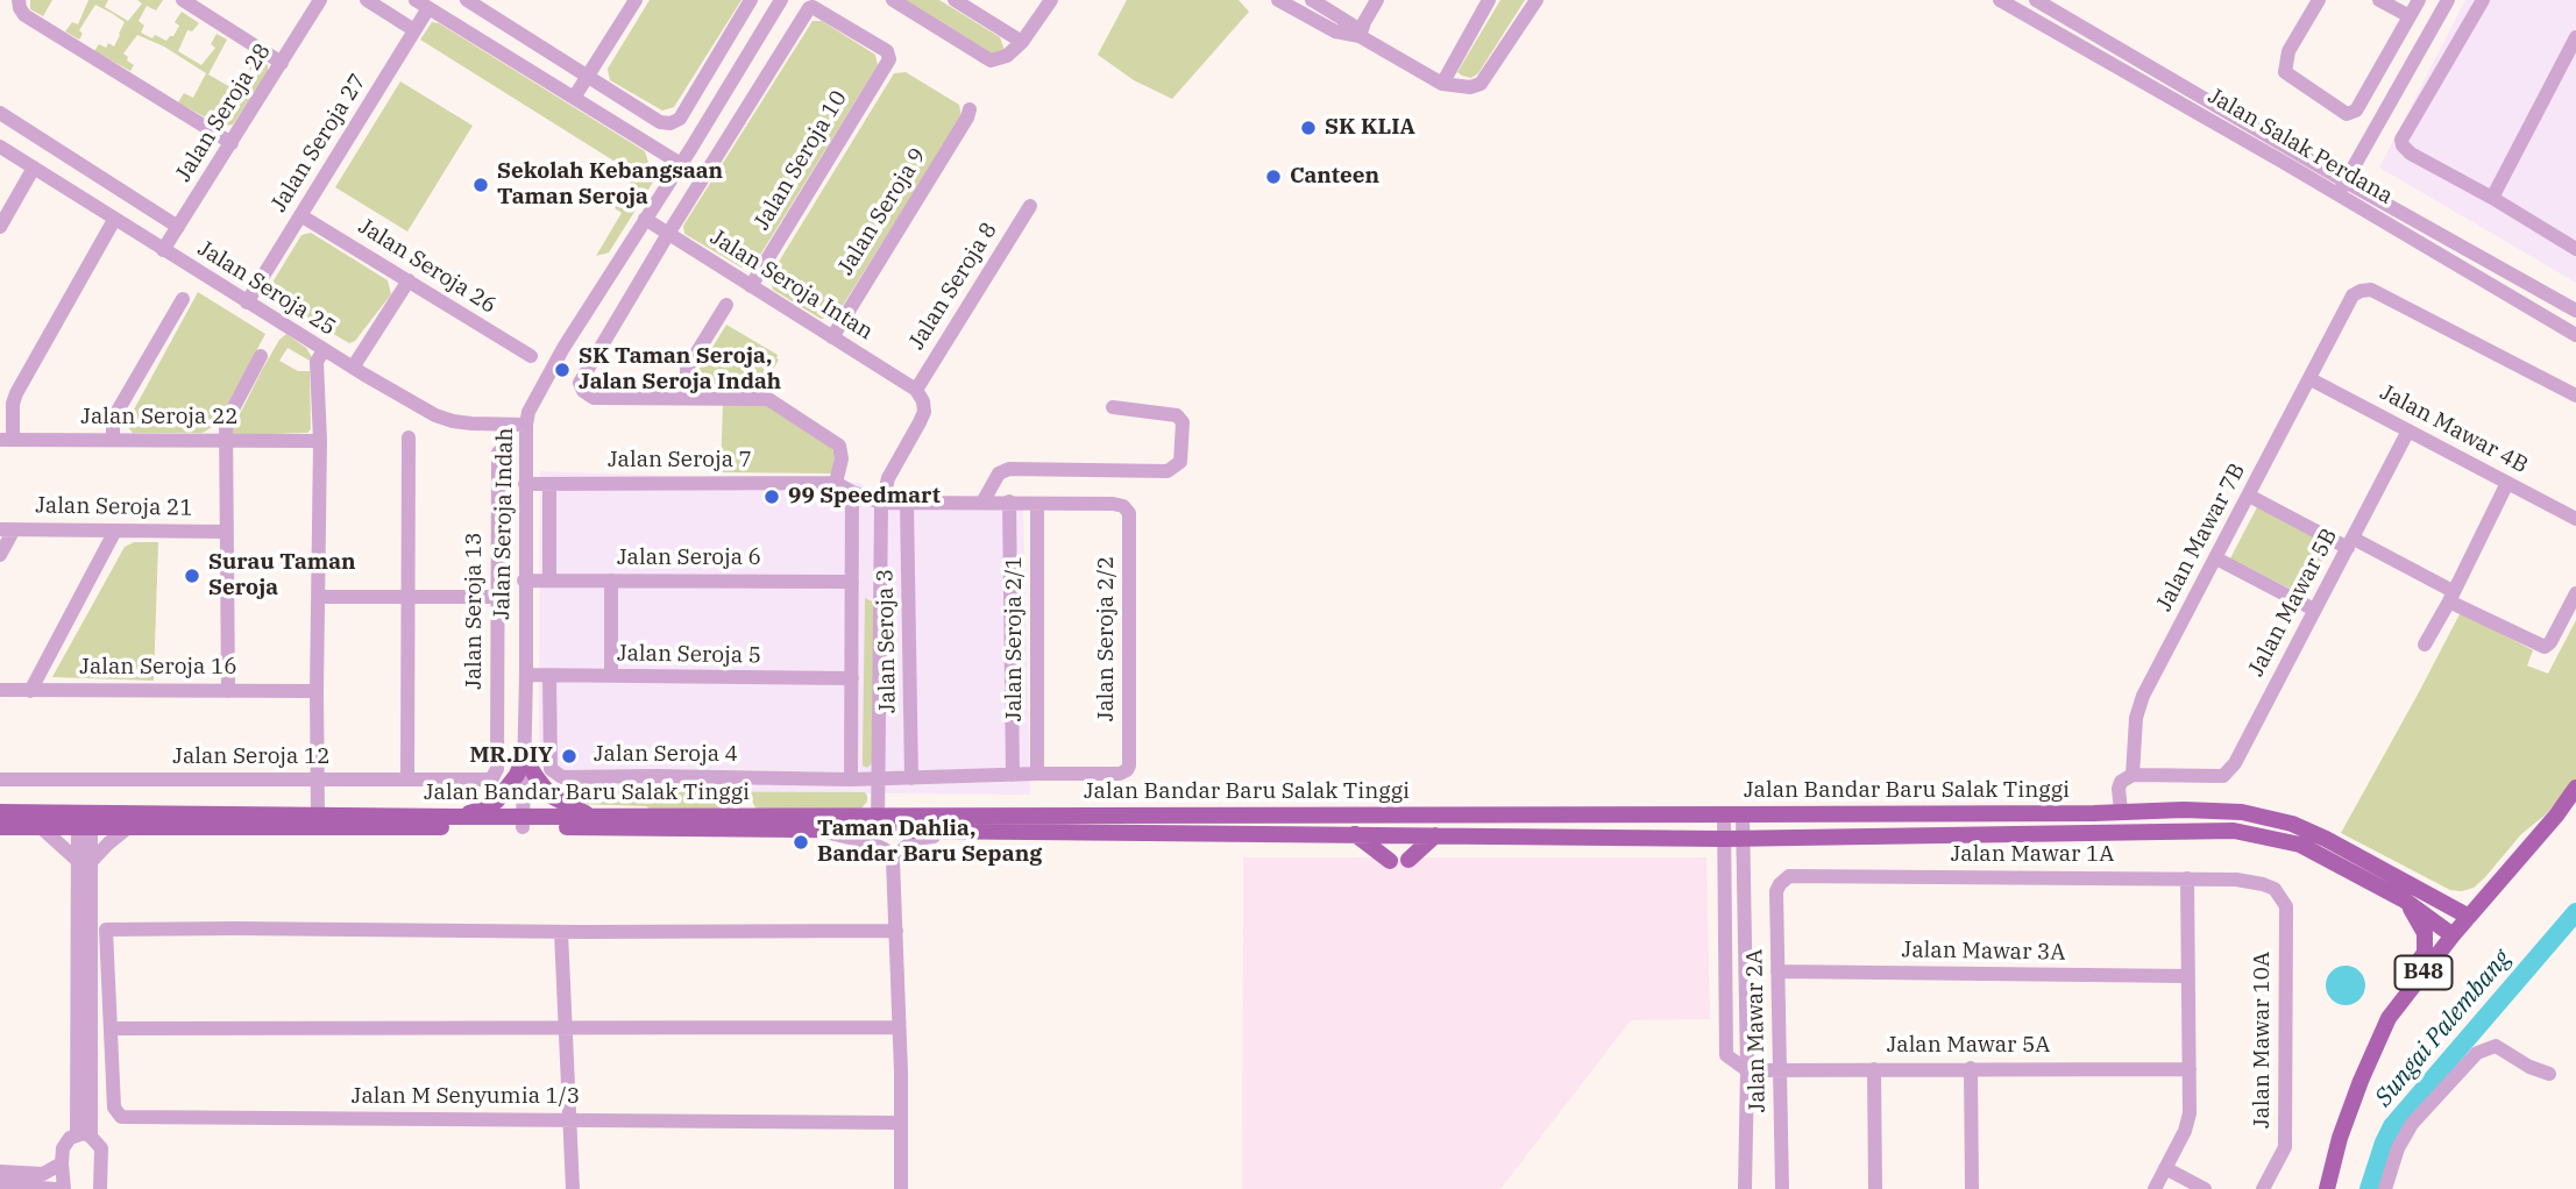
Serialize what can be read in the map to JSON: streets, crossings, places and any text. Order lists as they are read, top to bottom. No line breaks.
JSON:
{"streets":{"main road":["Jalan Bandar Baru Salak Tinggi","B48"],"street":["Jalan Seroja 28","Jalan Seroja 27","Jalan Salak Perdana","Jalan Seroja 10","Jalan Seroja 9","Jalan Seroja 26","Jalan Seroja Intan","Jalan Seroja 8","Jalan Seroja 25","Jalan Seroja 22","Jalan Mawar 4B","Jalan Seroja 7","Jalan Seroja 21","Jalan Seroja Indah","Jalan Mawar 7B","Jalan Seroja 6","Jalan Mawar 5B","Jalan Seroja 13","Jalan Seroja 2/1","Jalan Seroja 2/2","Jalan Seroja 3","Jalan Seroja 5","Jalan Seroja 16","Jalan Seroja 4","Jalan Seroja 12","Jalan Mawar 1A","Jalan Mawar 3A","Jalan Mawar 2A","Jalan Mawar 10A","Jalan Mawar 5A","Jalan M Senyumia 1/3"]},"crossings":[["Jalan Seroja 28","Jalan Seroja 25"],["Jalan Seroja 27","Jalan Seroja 26"],["Jalan Seroja 27","Jalan Seroja 25"],["Jalan Seroja 10","Jalan Seroja Intan"],["Jalan Seroja 9","Jalan Seroja Intan"],["Jalan Seroja Intan","Jalan Seroja 8"],["Jalan Seroja Intan","Jalan Seroja Indah"],["Jalan Seroja 25","Jalan Seroja Indah"],["Jalan Mawar 4B","Jalan Mawar 7B"],["Jalan Mawar 4B","Jalan Mawar 5B"],["Jalan Seroja 7","Jalan Seroja Indah"],["Jalan Seroja Indah","Jalan Seroja 6"],["Jalan Seroja Indah","Jalan Seroja 5"],["Jalan Seroja Indah","Jalan Bandar Baru Salak Tinggi"],["Jalan Mawar 7B","Jalan Mawar 5B"],["Jalan Seroja 13","Jalan Seroja 12"],["Jalan Seroja 2/1","Jalan Seroja 2/2"],["Jalan Seroja 2/1","Jalan Seroja 4"],["Jalan Seroja 2/2","Jalan Seroja 4"],["Jalan Seroja 3","Jalan Seroja 4"],["Jalan Seroja 5","Jalan Seroja 4"],["Jalan Bandar Baru Salak Tinggi","B48"],["Jalan Mawar 1A","Jalan Mawar 2A"],["Jalan Mawar 1A","Jalan Mawar 10A"],["Jalan Mawar 3A","Jalan Mawar 2A"],["Jalan Mawar 2A","Jalan Mawar 5A"]],"water":["Sungai Palembang"],"places":["SK KLIA","Canteen","Sekolah Kebangsaan Taman Seroja","SK Taman Seroja, Jalan Seroja Indah","99 Speedmart","Surau Taman Seroja","MR.DIY","Taman Dahlia, Bandar Baru Sepang"]}
